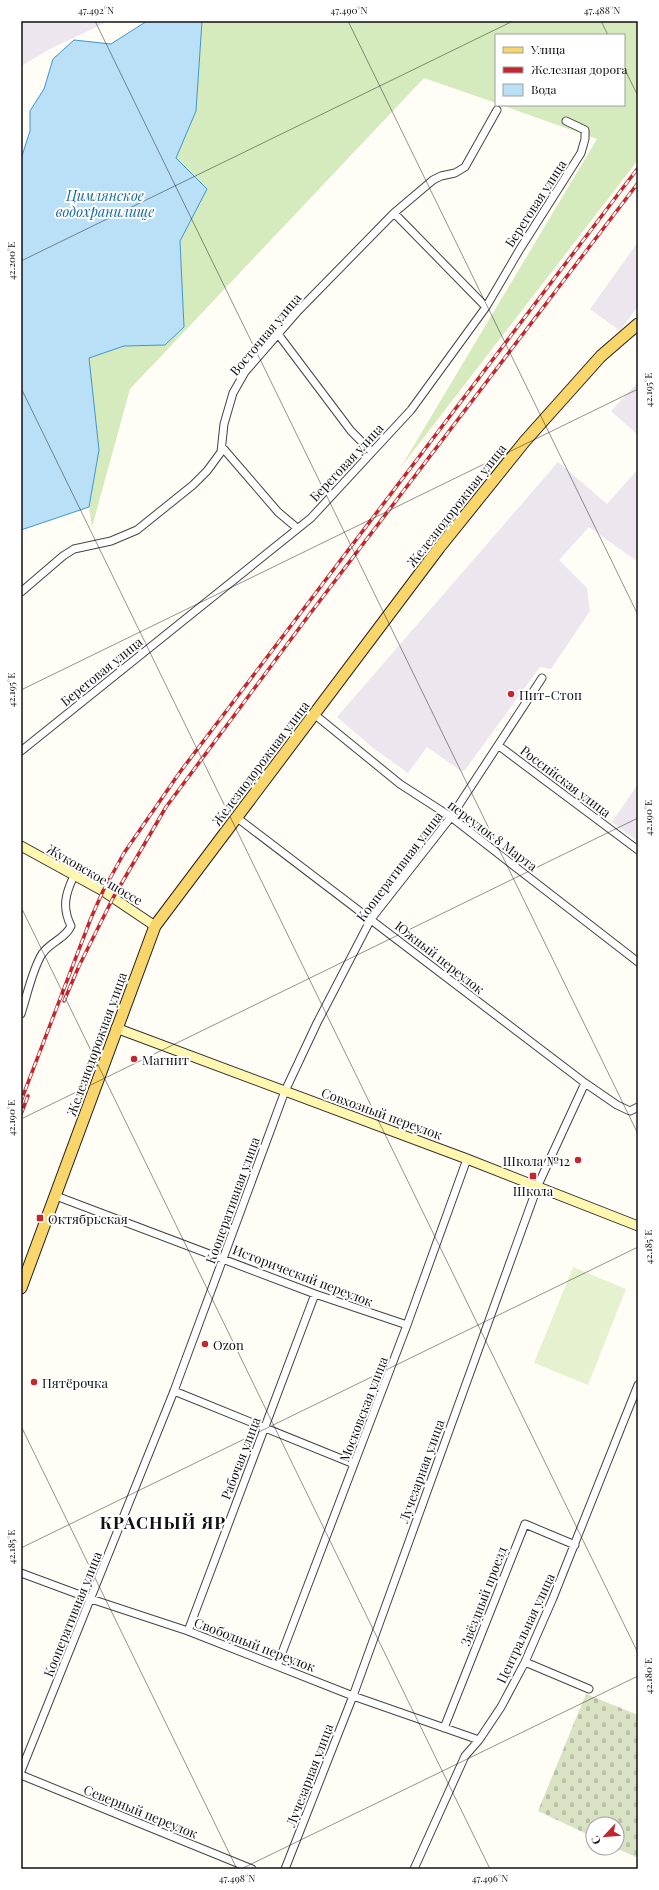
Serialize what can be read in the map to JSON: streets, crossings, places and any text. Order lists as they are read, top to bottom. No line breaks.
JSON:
{"streets":{"main road":["Железнодорожная улица"],"street":["Береговая улица","Восточная улица","Российская улица","переулок 8 Марта","Кооперативная улица","Жуковское шоссе","Южный переулок","Совхозный переулок","Исторический переулок","Московская улица","Рабочая улица","Лучезарная улица","Звёздный проезд","Центральная улица","Свободный переулок","Северный переулок"]},"crossings":[["Железнодорожная улица","переулок 8 Марта"],["Железнодорожная улица","Жуковское шоссе"],["Железнодорожная улица","Южный переулок"],["Железнодорожная улица","Совхозный переулок"],["Железнодорожная улица","Исторический переулок"],["Российская улица","Кооперативная улица"],["переулок 8 Марта","Кооперативная улица"],["Кооперативная улица","Южный переулок"],["Кооперативная улица","Совхозный переулок"],["Кооперативная улица","Исторический переулок"],["Кооперативная улица","Свободный переулок"],["Южный переулок","Лучезарная улица"],["Совхозный переулок","Московская улица"],["Совхозный переулок","Лучезарная улица"],["Исторический переулок","Московская улица"],["Исторический переулок","Рабочая улица"],["Московская улица","Свободный переулок"],["Рабочая улица","Свободный переулок"],["Лучезарная улица","Свободный переулок"],["Звёздный проезд","Центральная улица"],["Звёздный проезд","Свободный переулок"],["Центральная улица","Свободный переулок"]],"districts":["КРАСНЫЙ ЯР"],"water":["Цимлянское водохранилище"],"places":{"other":["Пит-Стоп","Магнит","Школа №12","Ozon","Пятёрочка"],"transit":["Школа","Октябрьская"]},"legend":["Улица","Железная дорога","Вода"],"north":"bottom left","coordinates":["47.492°N","47.490°N","47.488°N","42.200°E","42.195°E","42.190°E","42.185°E","42.180°E","47.498°N","47.496°N"]}
